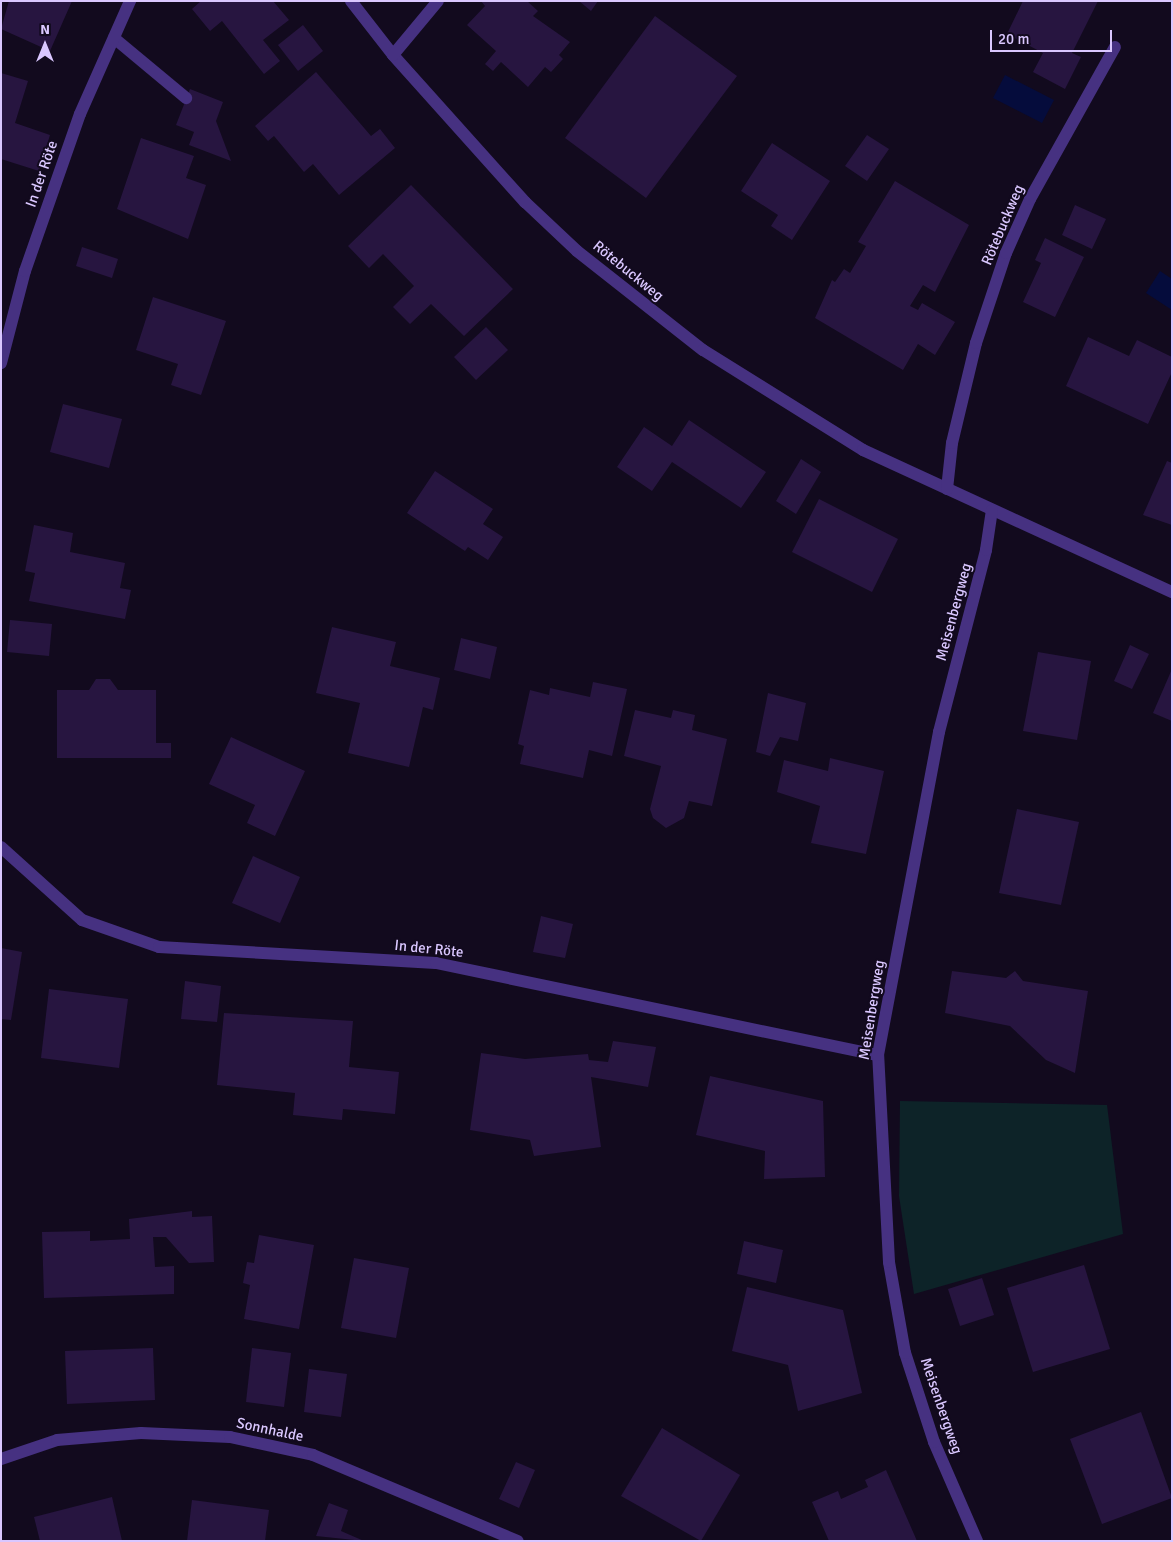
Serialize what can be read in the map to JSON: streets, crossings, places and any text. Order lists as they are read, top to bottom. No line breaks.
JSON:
{"streets":{"street":["In der Röte","Rötebuckweg","Meisenbergweg","Sonnhalde"]},"crossings":[["In der Röte","Meisenbergweg"],["Rötebuckweg","Meisenbergweg"]],"scale_bar":"20 m","north":"top"}
